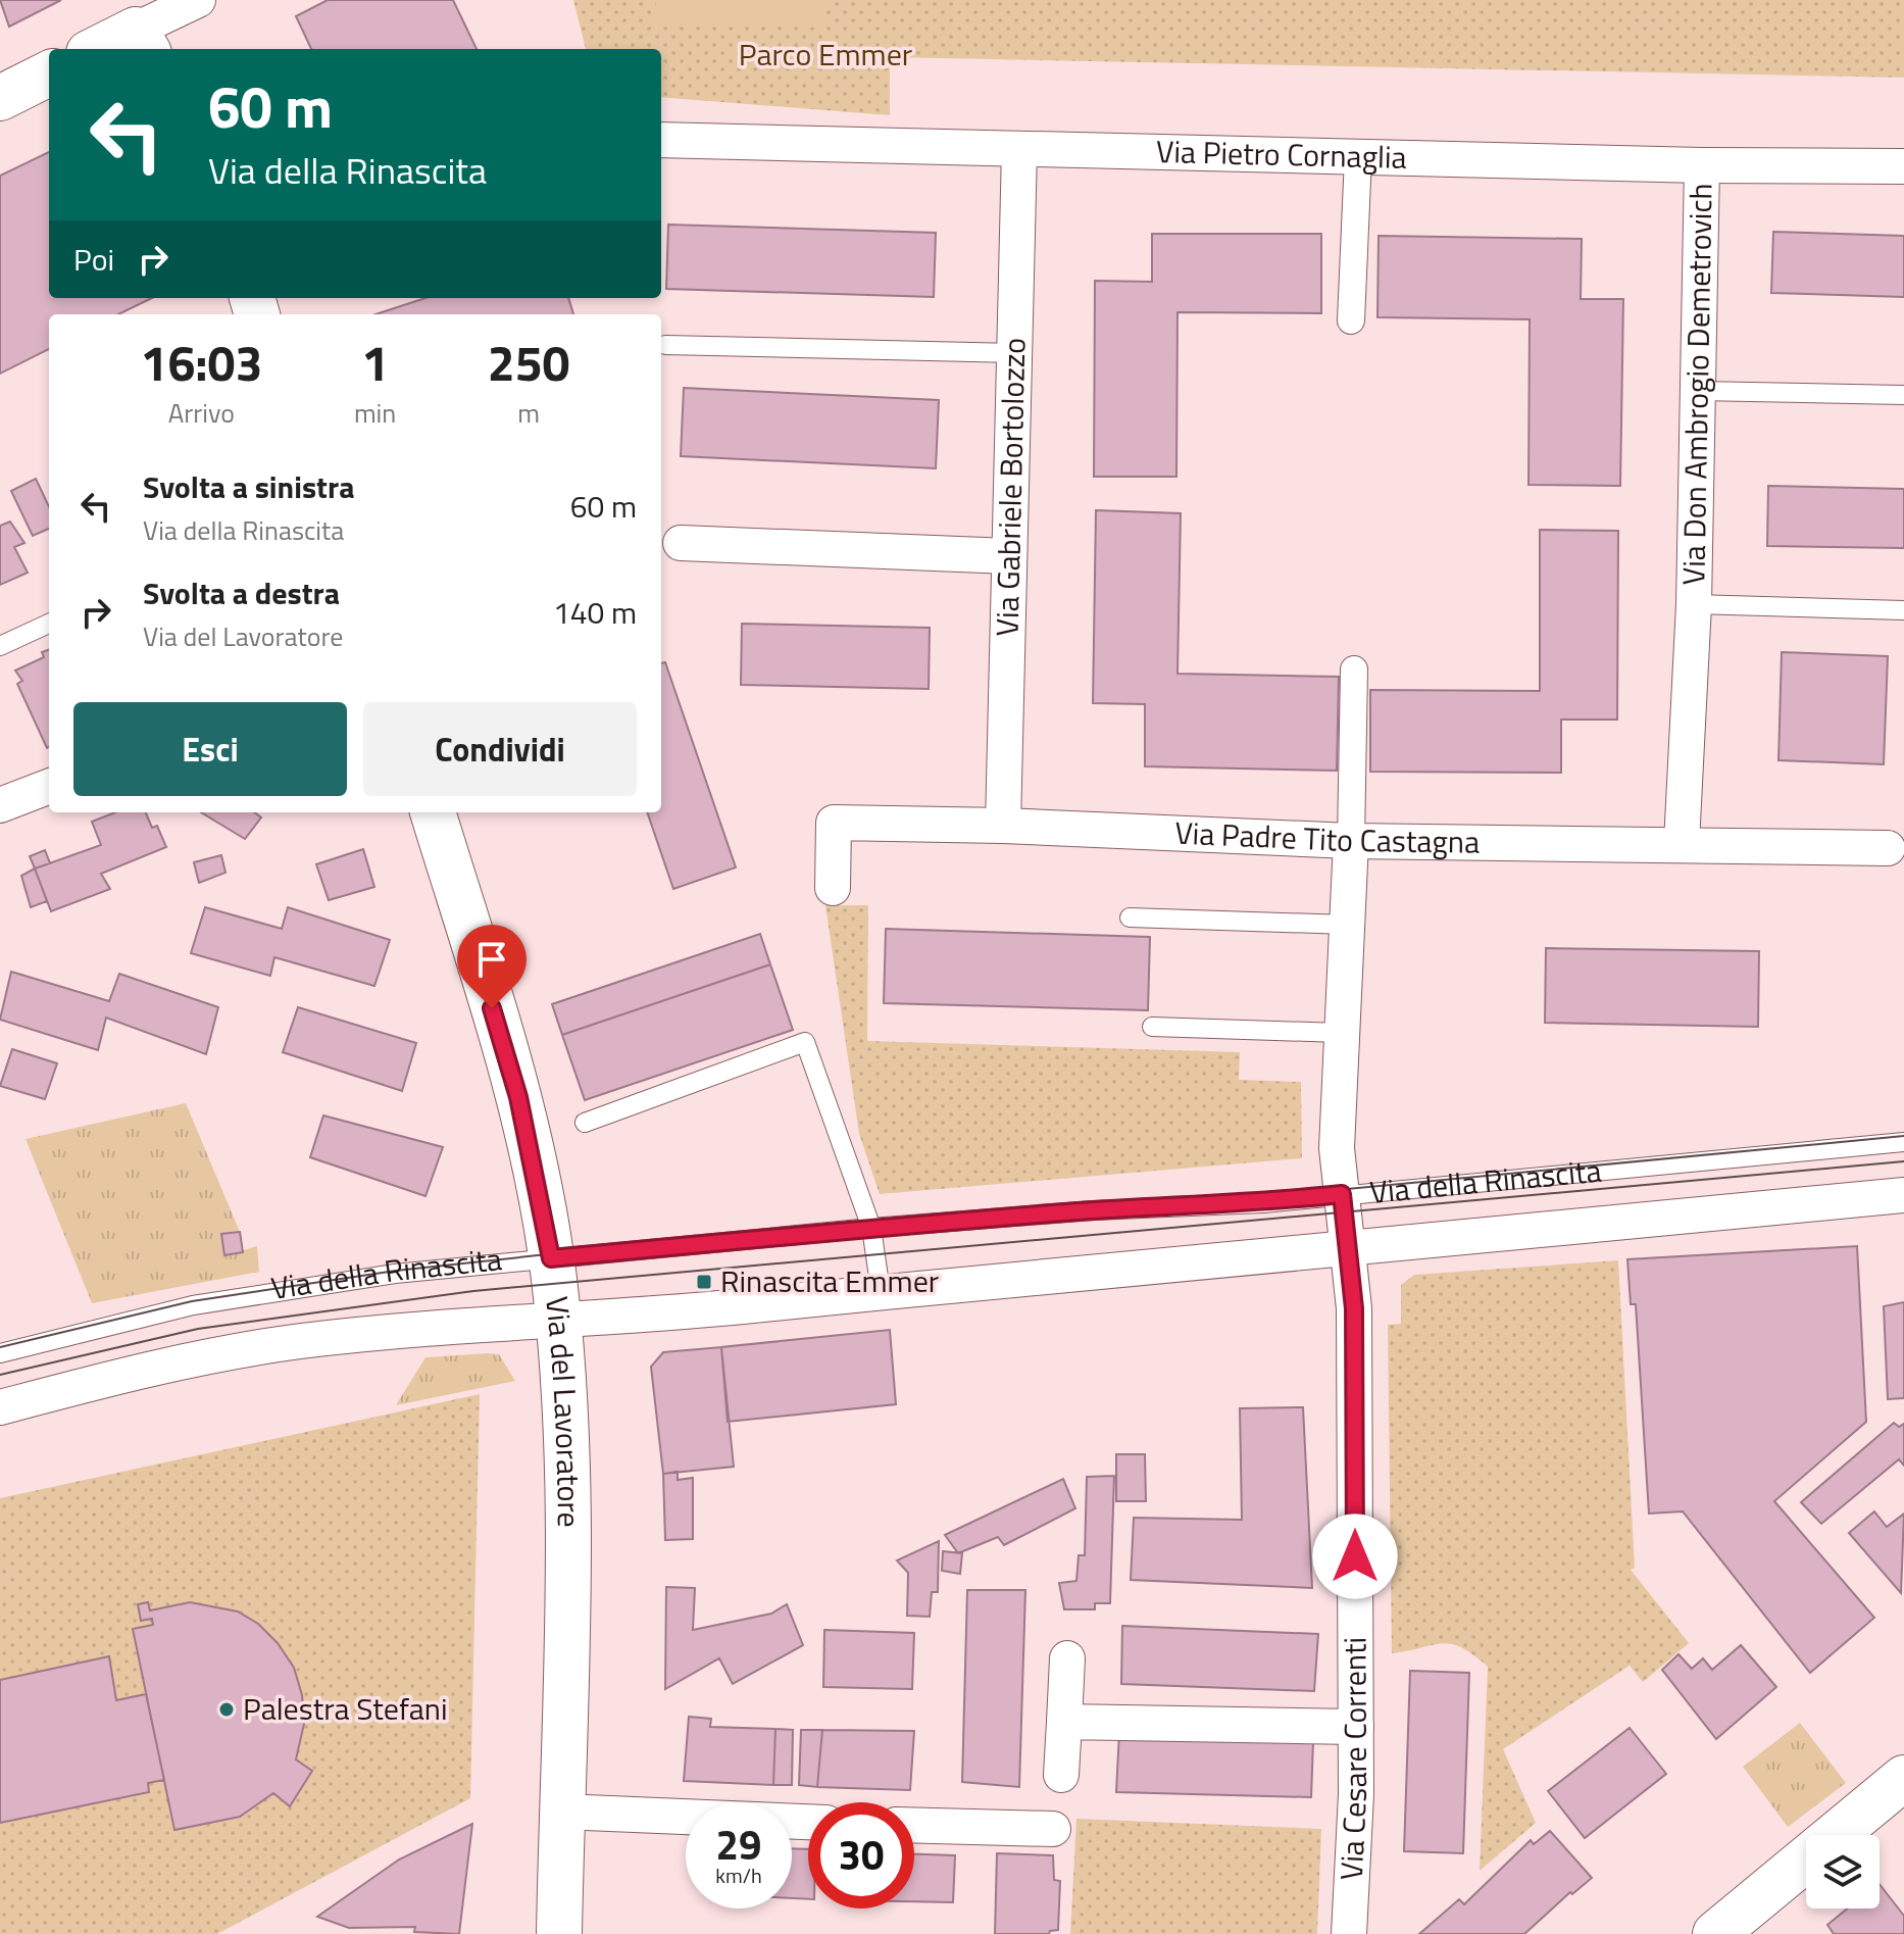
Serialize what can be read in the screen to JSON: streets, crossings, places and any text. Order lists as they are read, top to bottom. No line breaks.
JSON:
{"streets":{"street":["Via Pietro Cornaglia","Via Don Ambrogio Demetrovich","Via Gabriele Bortolozzo","Via Padre Tito Castagna","Via della Rinascita","Via del Lavoratore","Via Cesare Correnti"]},"crossings":[["Via Pietro Cornaglia","Via Don Ambrogio Demetrovich"],["Via Pietro Cornaglia","Via Gabriele Bortolozzo"],["Via Don Ambrogio Demetrovich","Via Padre Tito Castagna"],["Via Gabriele Bortolozzo","Via Padre Tito Castagna"],["Via della Rinascita","Via del Lavoratore"],["Via della Rinascita","Via Cesare Correnti"]],"parks":["Parco Emmer"],"places":{"transit":["Rinascita Emmer"],"other":["Palestra Stefani"]},"page":{"turn":["60 m","Via della Rinascita"],"then":"Poi","eta":["16:03","Arrivo","1","min","250","m"],"list":[{"name":"Svolta a sinistra","note":"Via della Rinascita","value":"60 m"},{"name":"Svolta a destra","note":"Via del Lavoratore","value":"140 m"}],"buttons":["Esci","Condividi"],"speed":"29 km/h","limit":"30"}}
